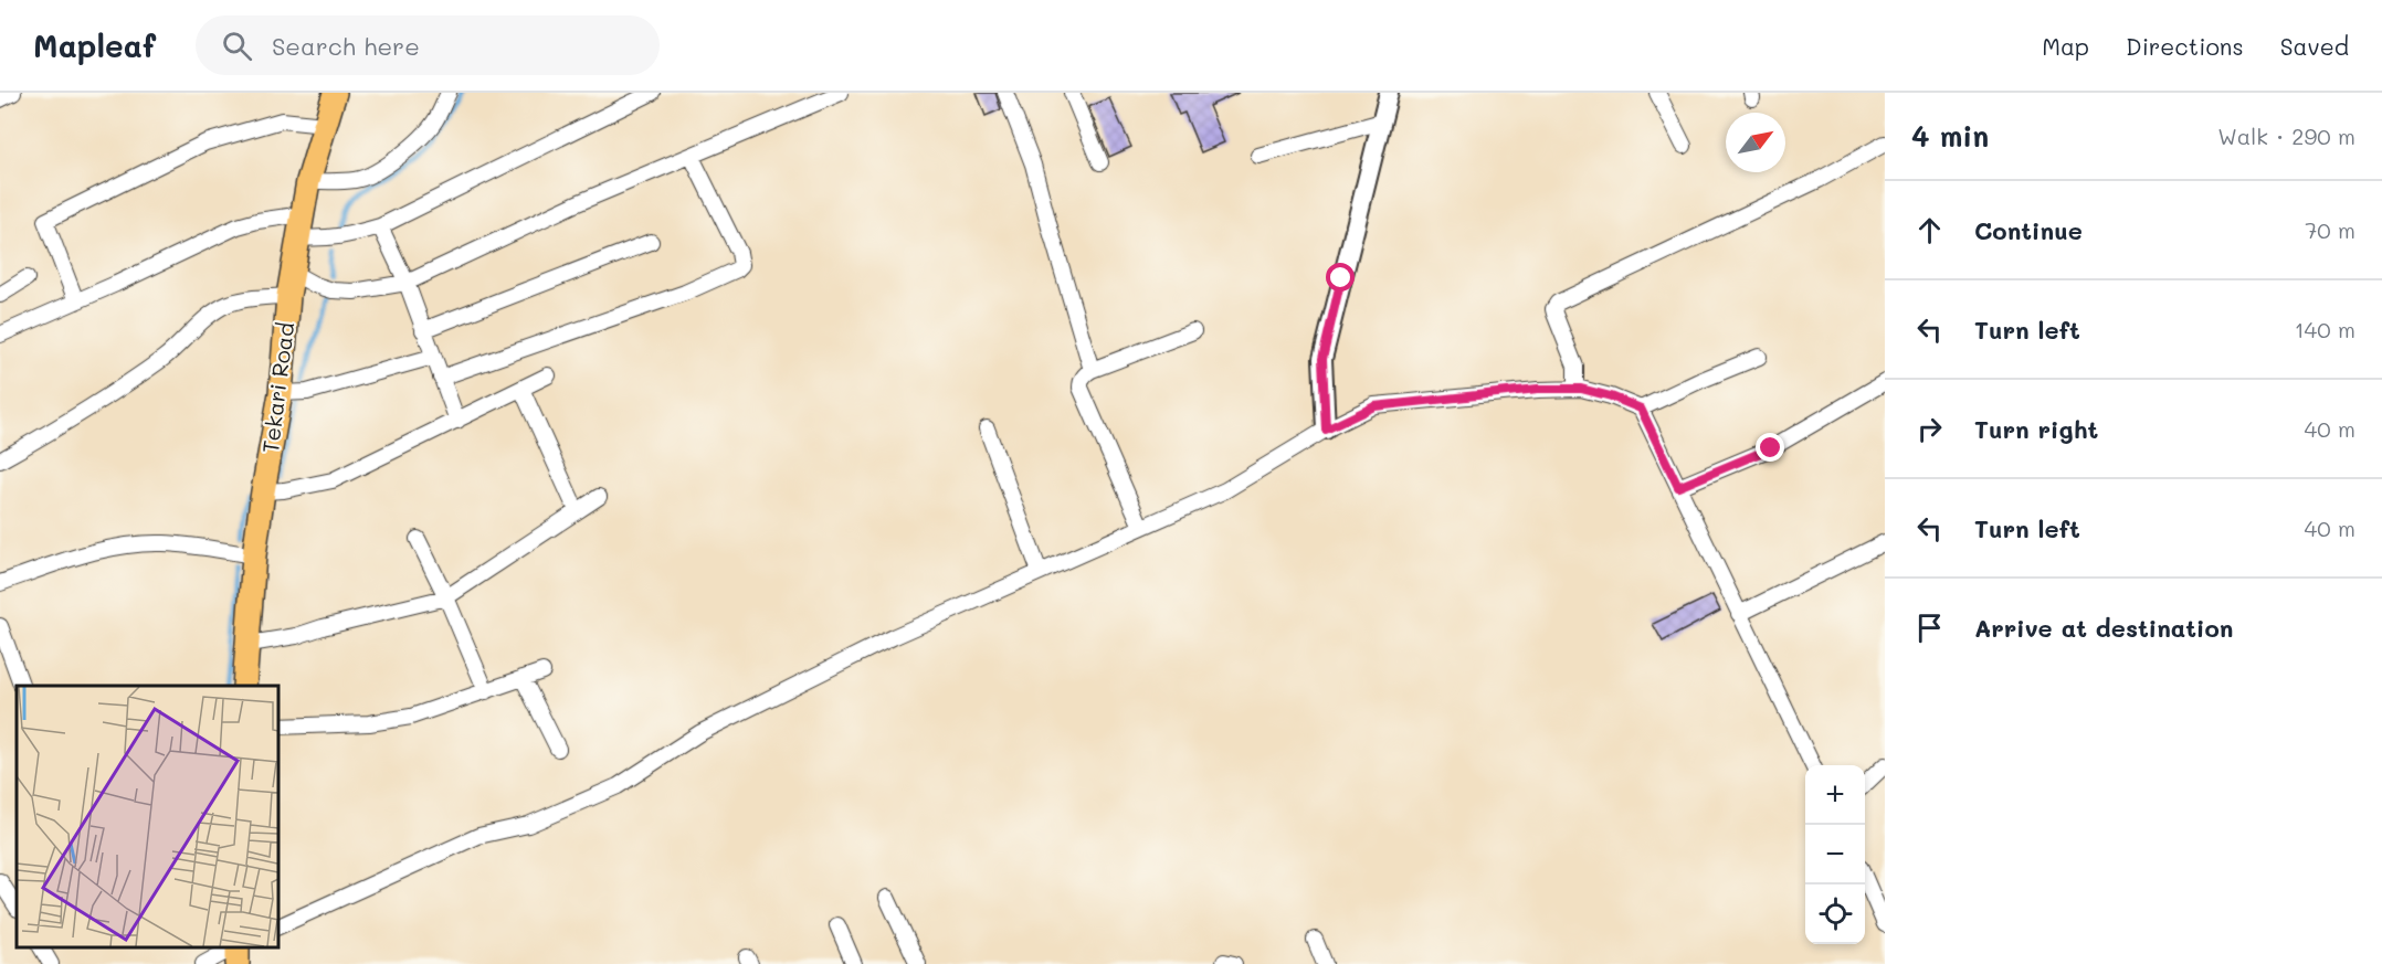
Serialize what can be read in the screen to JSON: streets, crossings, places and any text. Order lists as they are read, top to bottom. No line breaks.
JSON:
{"streets":{"highway":["Tekari Road"]},"north":"top right","page":{"header":"Mapleaf","search":"Search here","nav":["Map","Directions","Saved"],"heading":["4 min","Walk · 290 m"],"list":[["Continue","70 m"],["Turn left","140 m"],["Turn right","40 m"],["Turn left","40 m"],"Arrive at destination"],"map_buttons":["+","−"]}}
